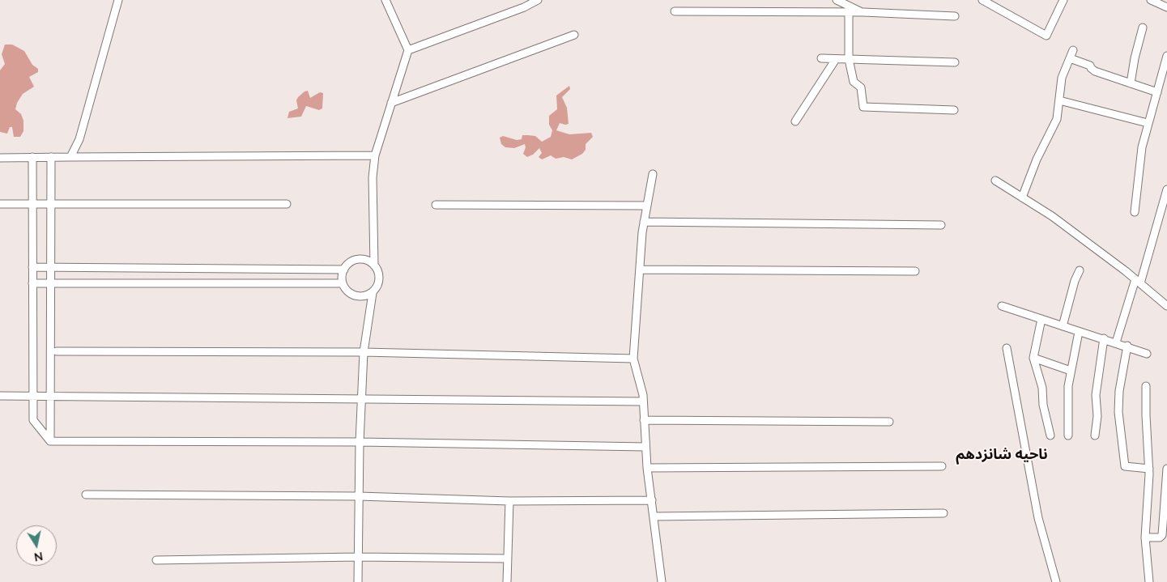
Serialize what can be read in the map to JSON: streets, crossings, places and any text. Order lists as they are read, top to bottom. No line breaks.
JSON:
{"districts":["ناحیه شانزدهم"],"north":"bottom"}
